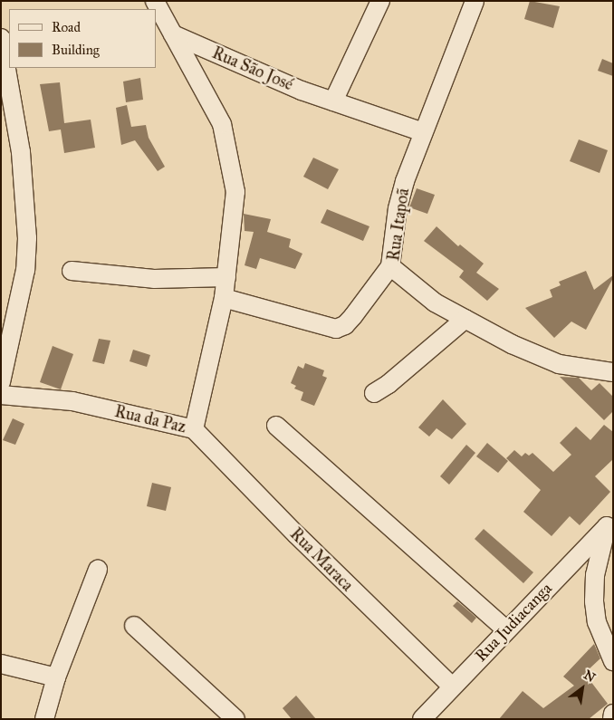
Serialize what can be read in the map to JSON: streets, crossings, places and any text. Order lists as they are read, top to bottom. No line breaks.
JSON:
{"streets":{"street":["Rua São José","Rua Itapoã","Rua da Paz","Rua Maraca","Rua Judiacanga"]},"crossings":[["Rua São José","Rua Itapoã"],["Rua São José","Rua da Paz"],["Rua da Paz","Rua Maraca"],["Rua Maraca","Rua Judiacanga"]],"legend":["Road","Building"],"north":"top right"}
